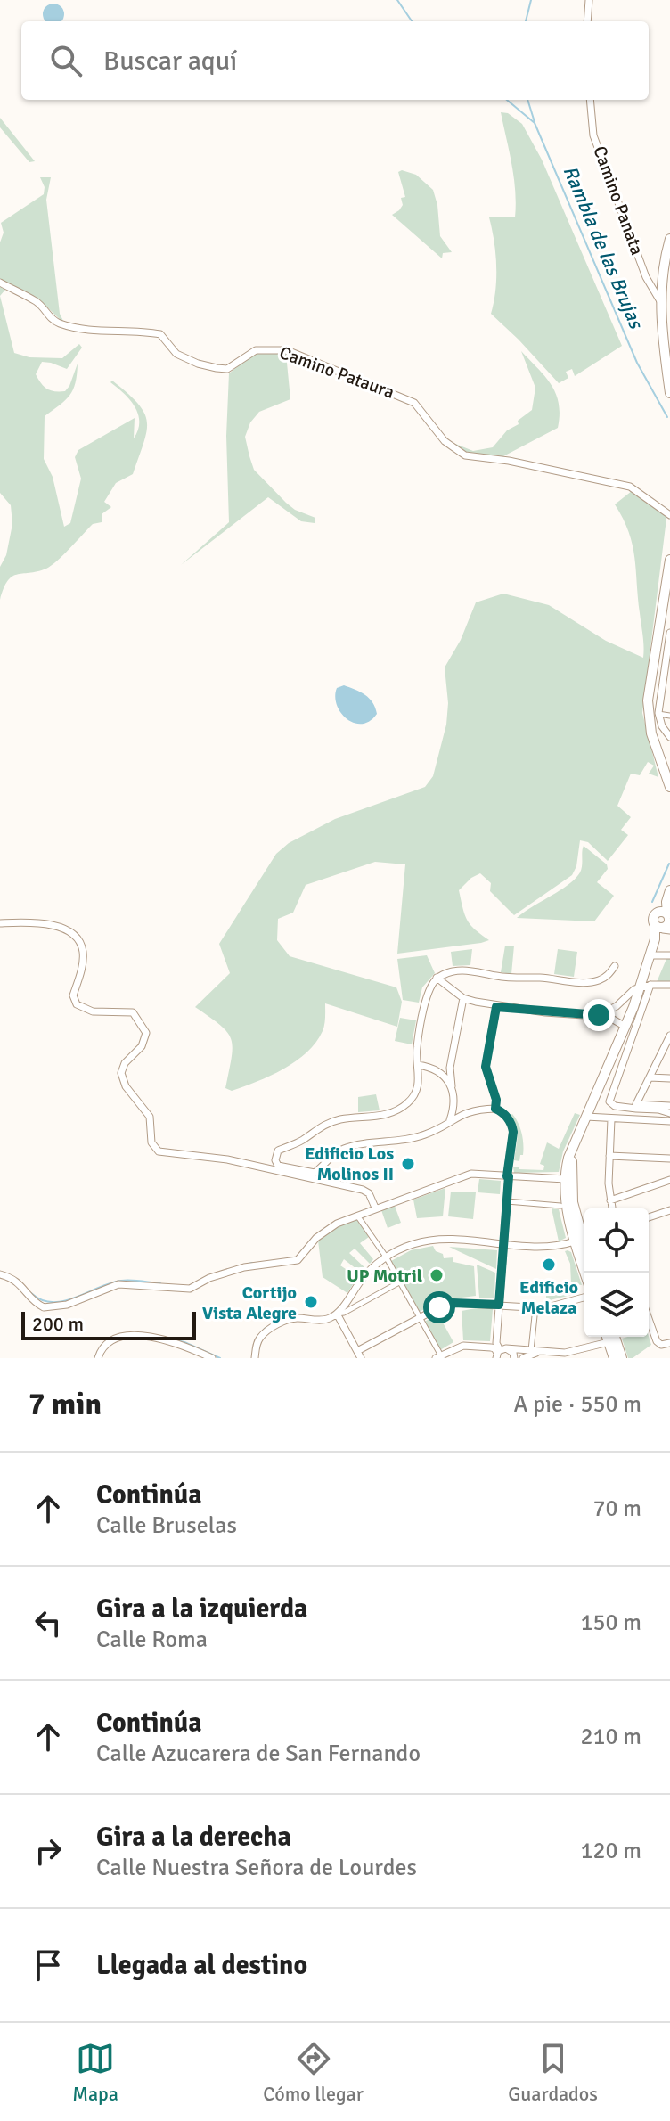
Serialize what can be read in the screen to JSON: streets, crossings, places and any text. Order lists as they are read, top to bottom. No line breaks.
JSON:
{"streets":{"street":["Camino Panata","Camino Pataura"]},"water":["Rambla de las Brujas"],"places":["Edificio Los Molinos II","Edificio Melaza","UP Motril","Cortijo Vista Alegre"],"scale_bar":"200 m","page":{"search":"Buscar aquí","scale":"200 m","heading":["7 min","A pie · 550 m"],"list":[["Continúa","Calle Bruselas","70 m"],["Gira a la izquierda","Calle Roma","150 m"],["Continúa","Calle Azucarera de San Fernando","210 m"],["Gira a la derecha","Calle Nuestra Señora de Lourdes","120 m"],"Llegada al destino"],"nav":["Mapa","Cómo llegar","Guardados"]}}
